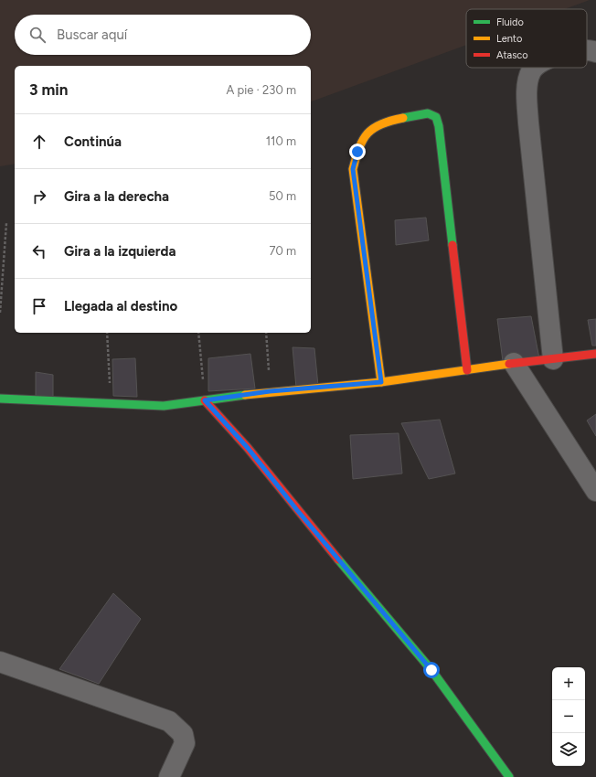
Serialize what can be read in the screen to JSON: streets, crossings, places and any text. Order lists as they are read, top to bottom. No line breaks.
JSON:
{"legend":["Fluido","Lento","Atasco"],"page":{"search":"Buscar aquí","heading":["3 min","A pie · 230 m"],"list":[["Continúa","110 m"],["Gira a la derecha","50 m"],["Gira a la izquierda","70 m"],"Llegada al destino"],"map_buttons":["+","−"]}}
